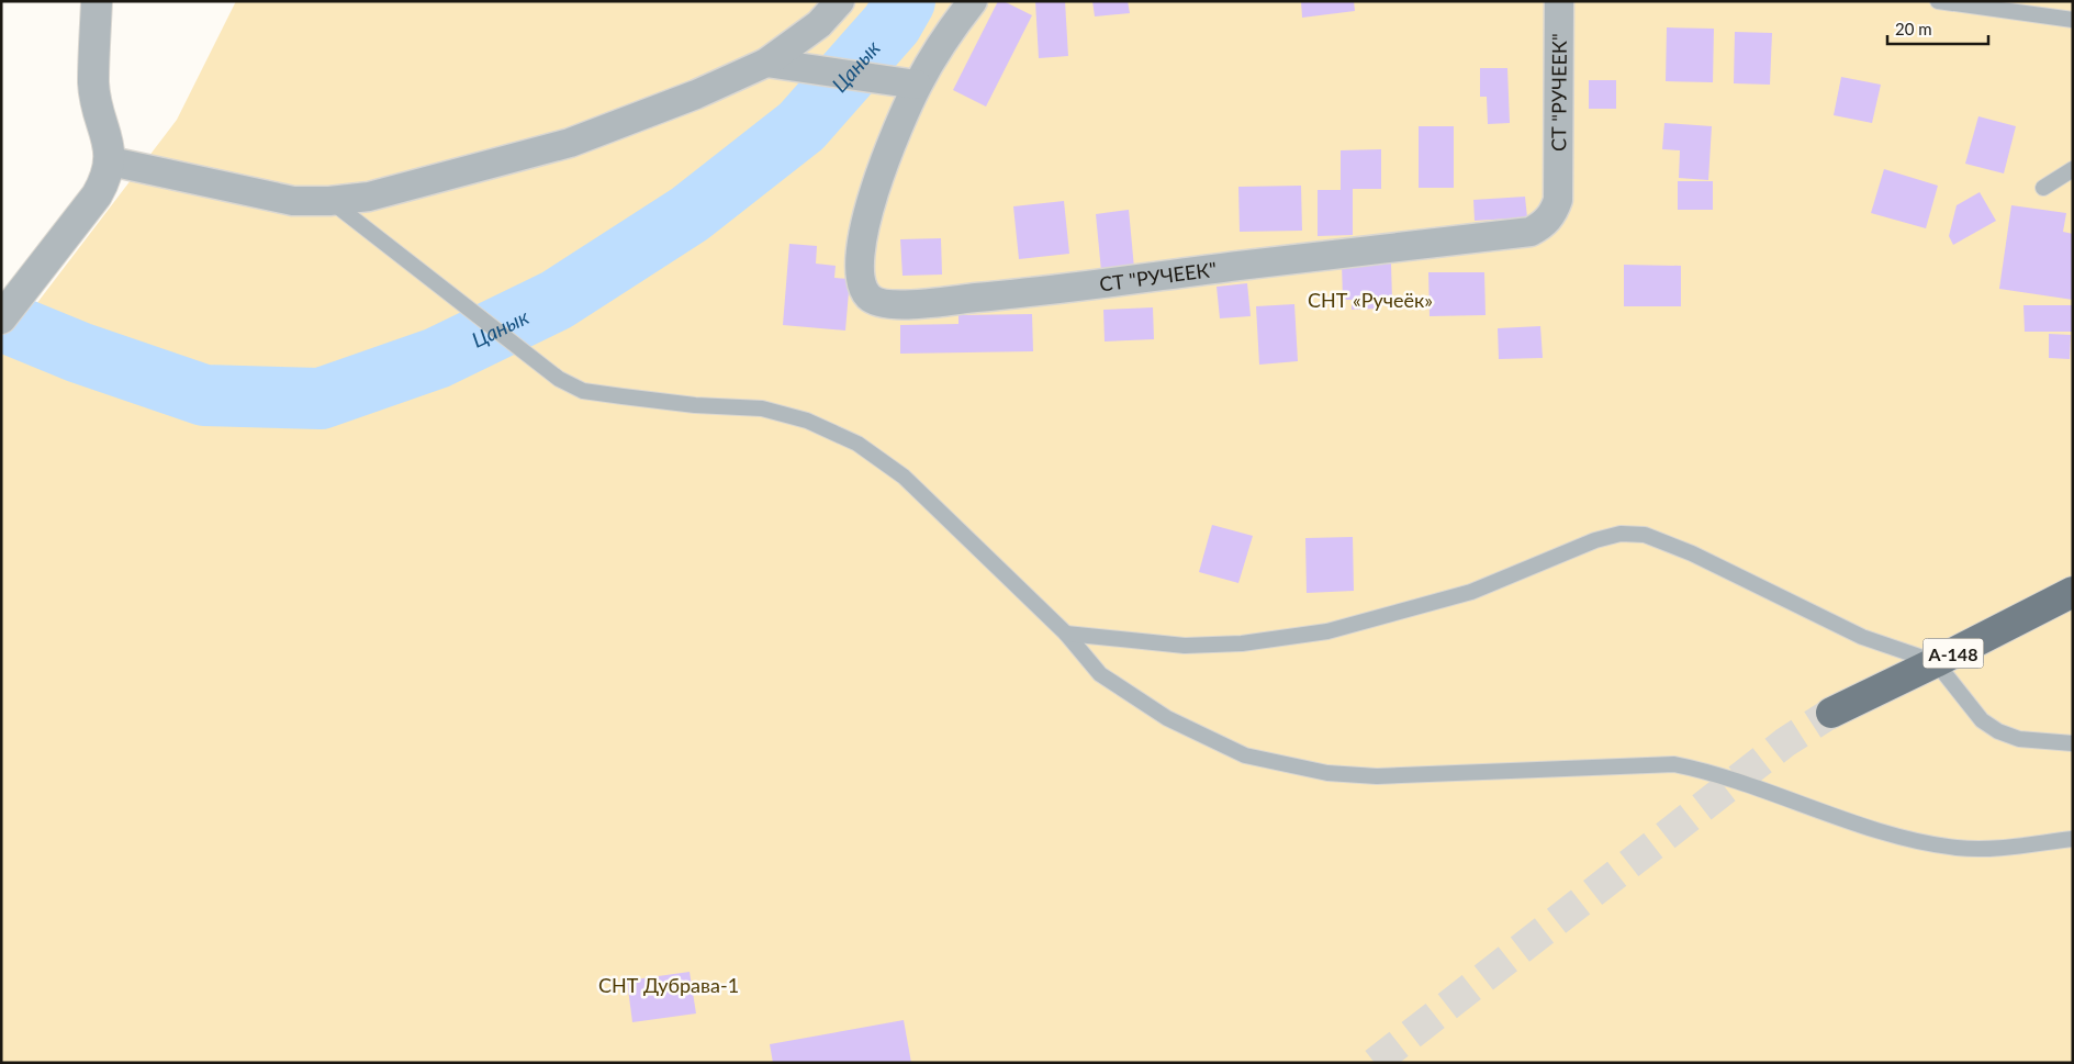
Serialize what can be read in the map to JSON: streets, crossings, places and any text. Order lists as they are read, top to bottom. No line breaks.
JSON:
{"streets":{"main road":["А-148"],"street":["СТ \"РУЧЕЕК\""]},"water":["Цанык"],"parks":["СНТ «Ручеёк»","СНТ Дубрава-1"],"scale_bar":"20 m"}
